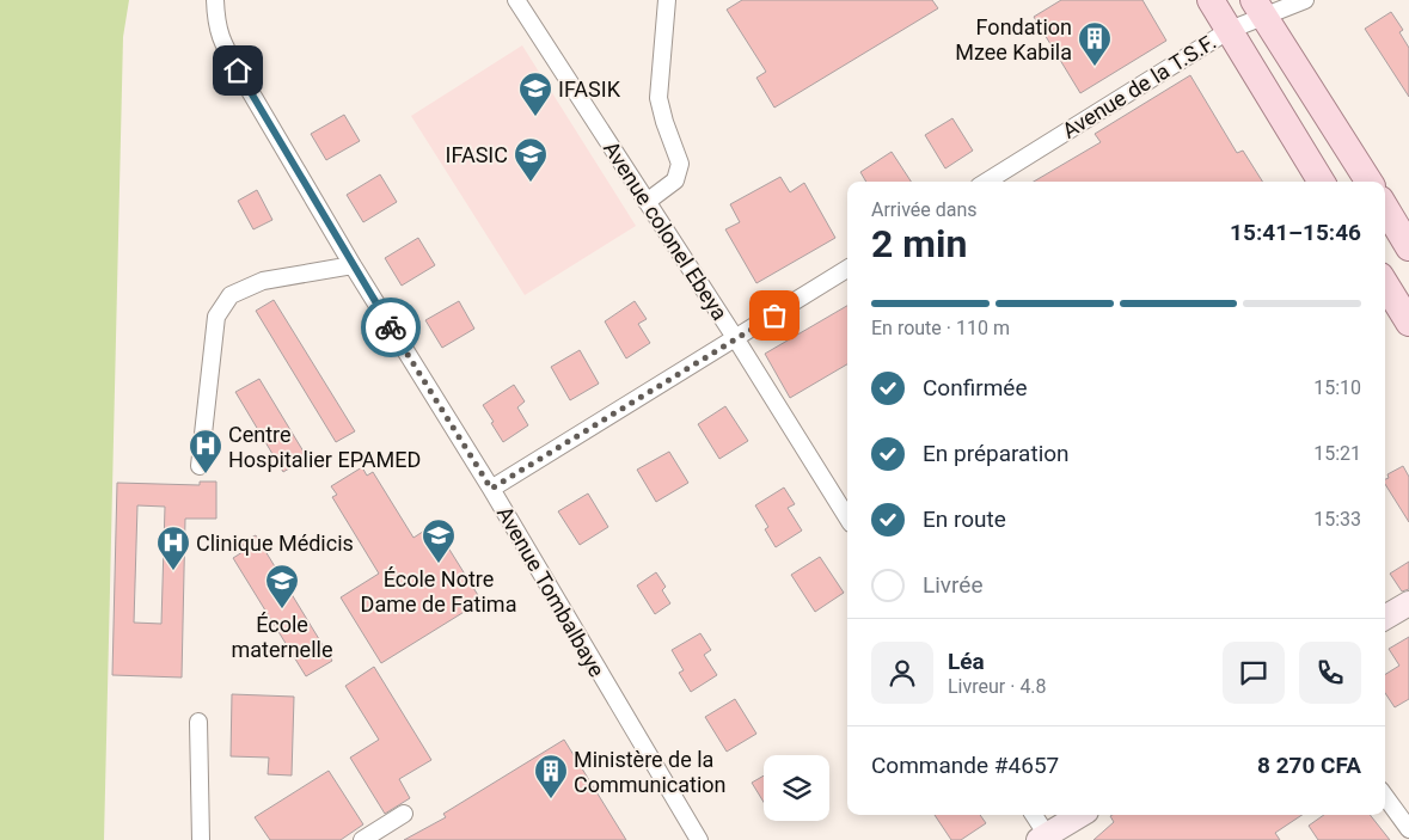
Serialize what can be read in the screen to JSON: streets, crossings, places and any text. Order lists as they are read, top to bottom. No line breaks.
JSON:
{"streets":{"street":["Avenue de la T.S.F.","Avenue colonel Ebeya","Avenue Tombalbaye"]},"places":{"building":["Fondation Mzee Kabila","Ministère de la Communication"],"school or university":["IFASIK","IFASIC","École Notre Dame de Fatima","École maternelle"],"hospital":["Centre Hospitalier EPAMED","Clinique Médicis"]},"page":{"heading":["2 min","Arrivée dans","15:41–15:46"],"panel":["Léa","Livreur · 4.8","Commande #4657","8 270 CFA"],"bar":"En route · 110 m","list":[["Confirmée","15:10"],["En préparation","15:21"],["En route","15:33"],"Livrée"]}}
